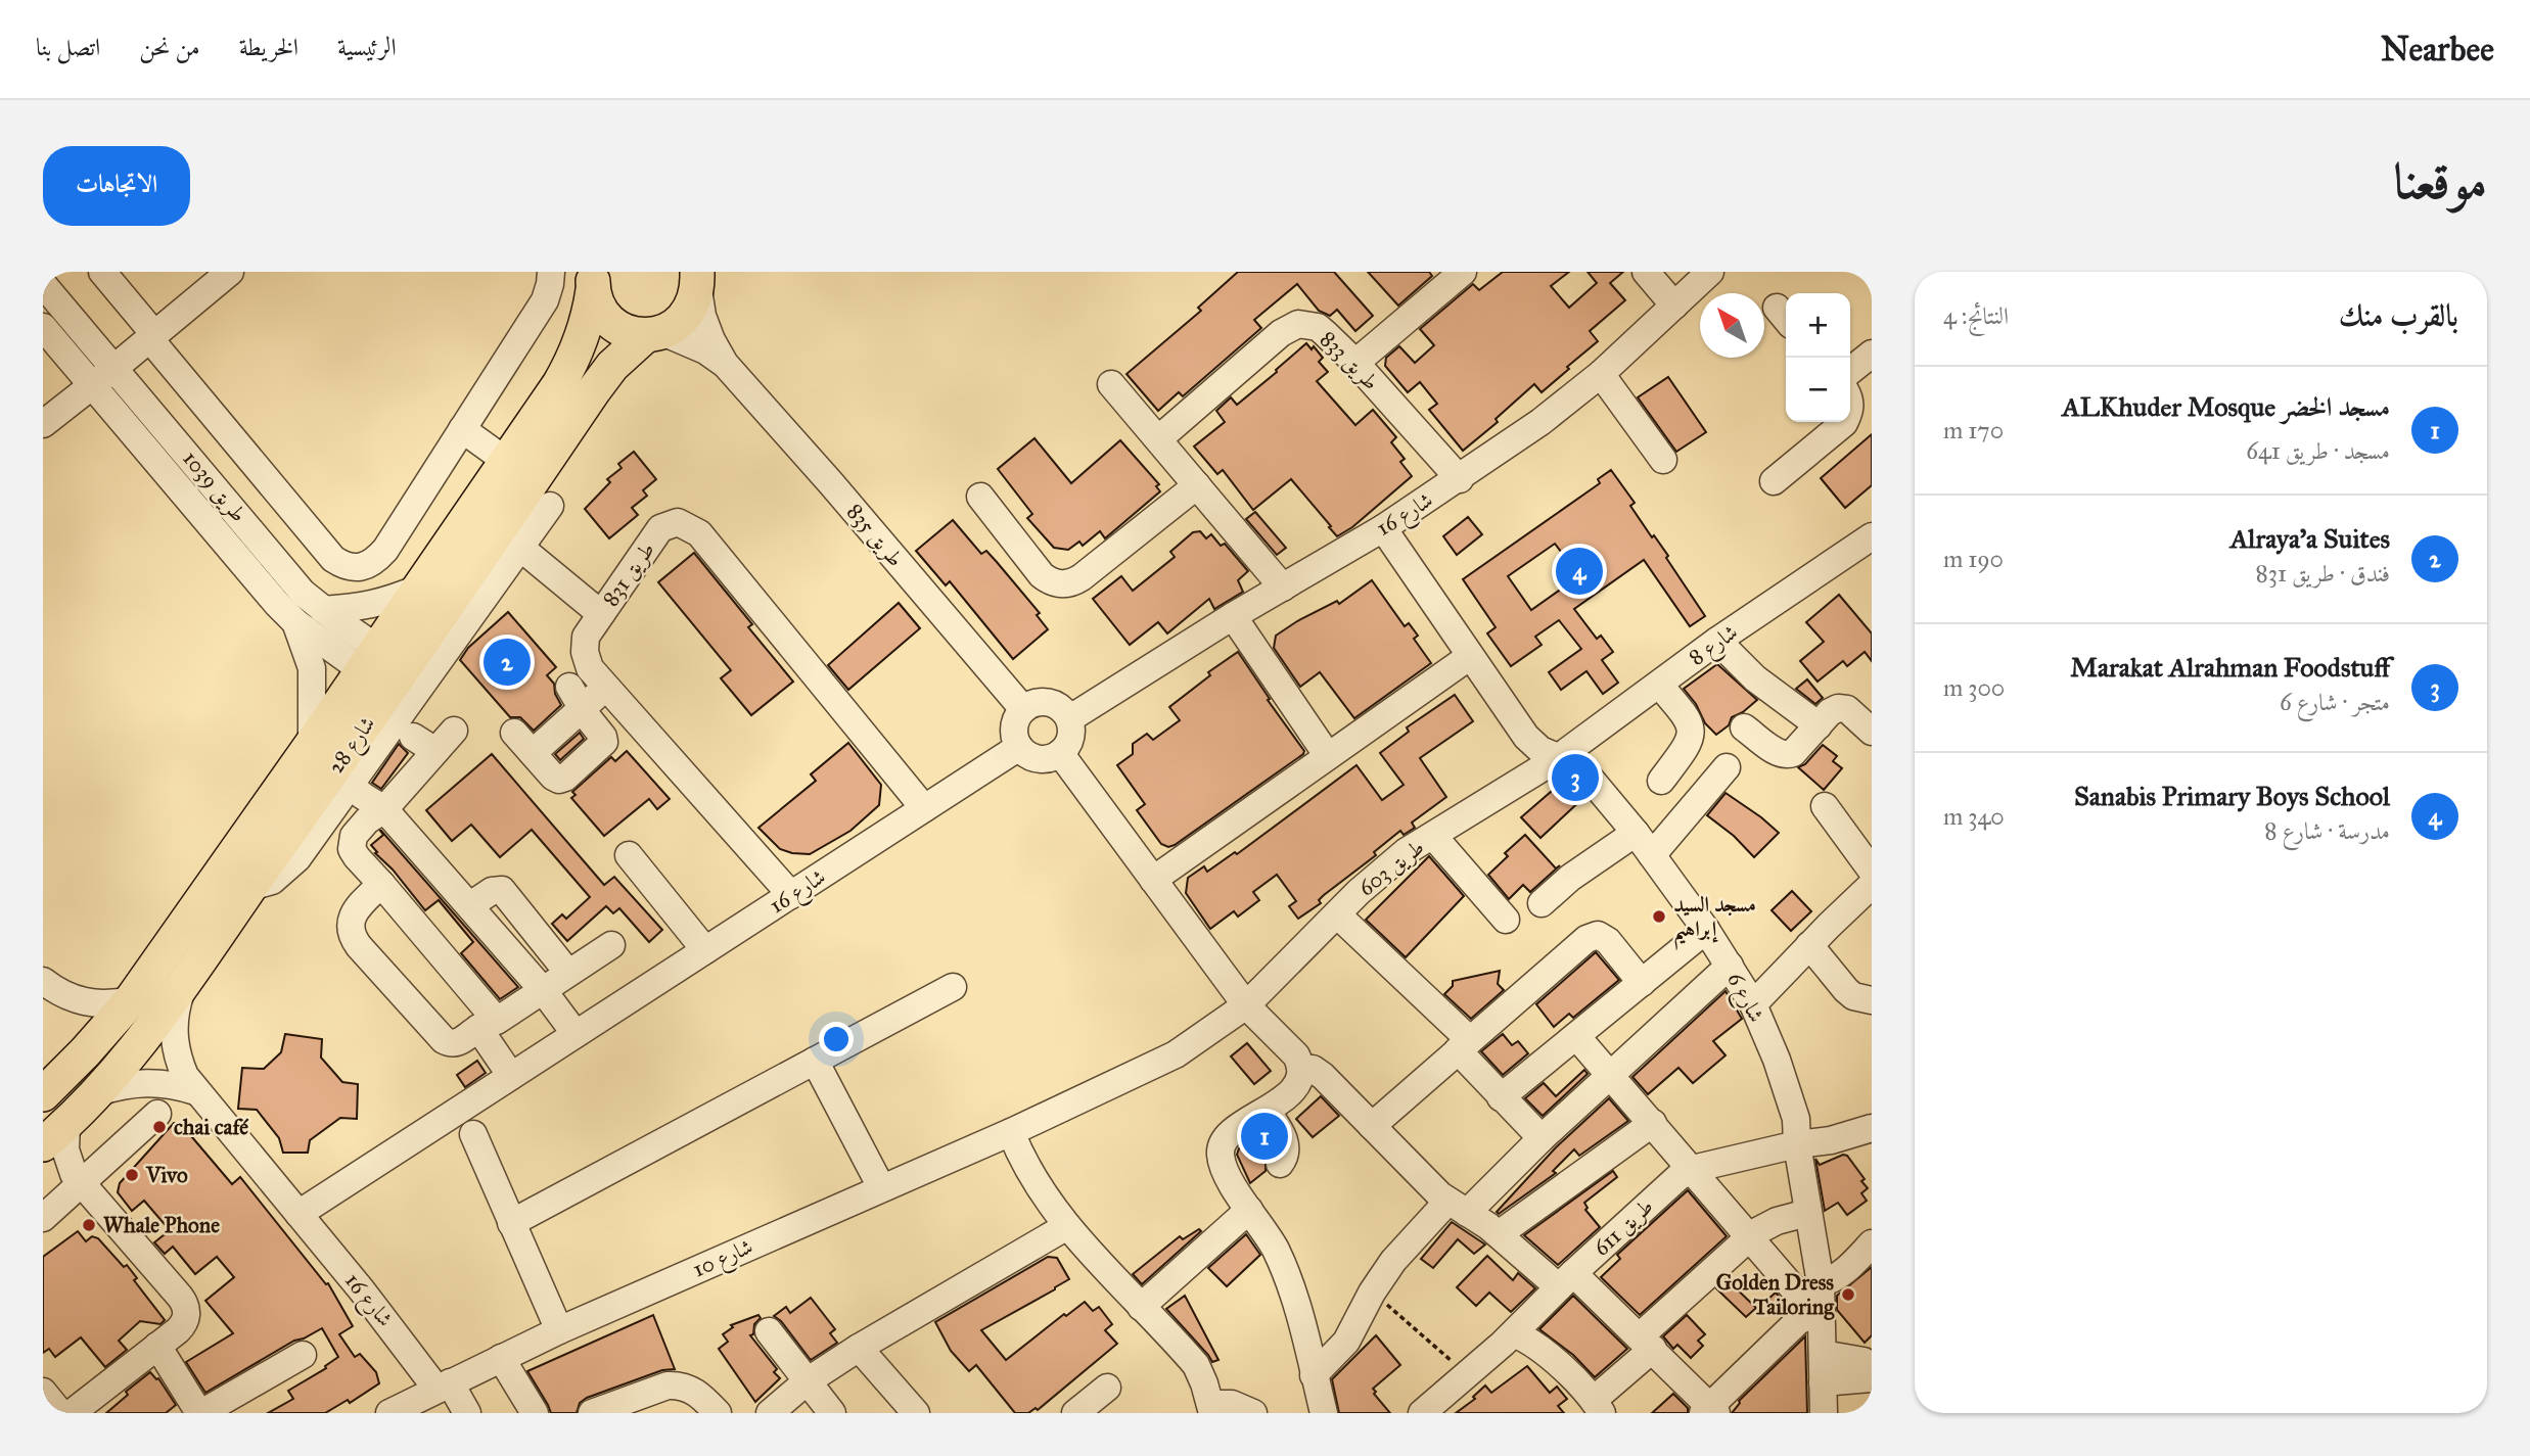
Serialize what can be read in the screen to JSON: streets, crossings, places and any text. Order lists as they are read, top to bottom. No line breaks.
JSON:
{"streets":{"main road":["شارع 28"],"street":["طريق 833","طريق 1039","شارع 16","طريق 835","طريق 831","شارع 8","طريق 603","شارع 6","طريق 611","شارع 10"]},"crossings":[["طريق 833","شارع 16"],["طريق 1039","شارع 28"],["شارع 16","طريق 835"],["شارع 16","طريق 831"],["شارع 16","شارع 28"],["شارع 16","شارع 6"],["شارع 16","شارع 10"],["طريق 835","شارع 28"],["شارع 8","طريق 603"],["شارع 8","شارع 6"],["طريق 603","شارع 6"],["طريق 603","شارع 10"],["شارع 6","طريق 611"]],"places":["مسجد السيد إبراهيم","chai café","Vivo","Whale Phone","Golden Dress Tailoring"],"north":"top left","page":{"header":"Nearbee","nav":["الرئيسية","الخريطة","من نحن","اتصل بنا"],"title":"موقعنا","buttons":"الاتجاهات","heading":["بالقرب منك","النتائج: 4"],"map_buttons":["+","−"],"list":[{"mark":"1","name":"مسجد الخضر ALKhuder Mosque","note":"مسجد · طريق 641","value":"170 m"},{"mark":"2","name":"Alraya'a Suites","note":"فندق · طريق 831","value":"190 m"},{"mark":"3","name":"Marakat Alrahman Foodstuff","note":"متجر · شارع 6","value":"300 m"},{"mark":"4","name":"Sanabis Primary Boys School","note":"مدرسة · شارع 8","value":"340 m"}],"pins":["4","2","3","1"]}}
